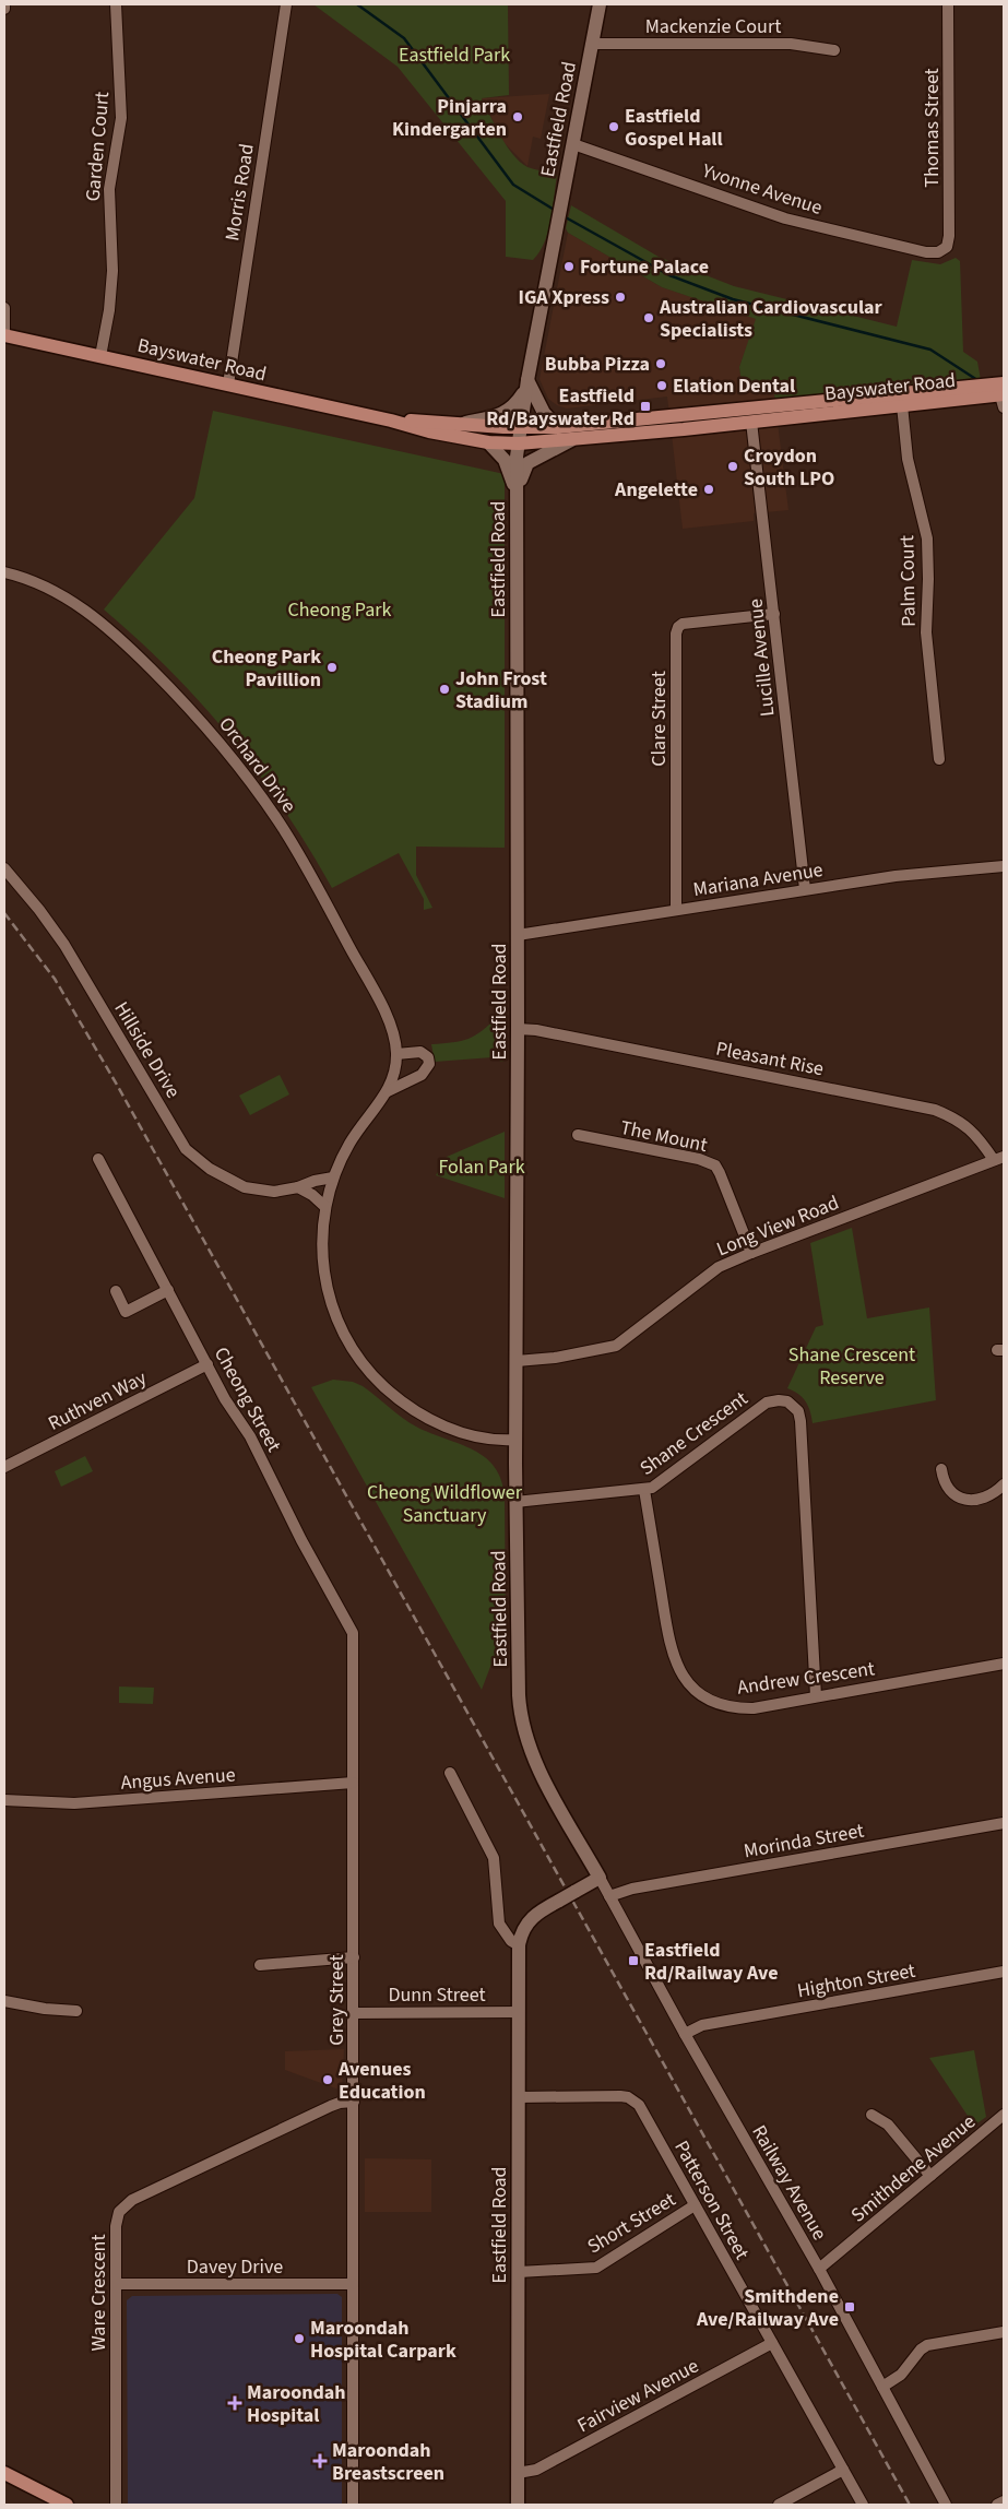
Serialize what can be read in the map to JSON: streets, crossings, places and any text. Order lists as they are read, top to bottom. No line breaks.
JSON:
{"streets":{"main road":["Eastfield Road","Bayswater Road"],"street":["Mackenzie Court","Thomas Street","Garden Court","Yvonne Avenue","Morris Road","Palm Court","Lucille Avenue","Clare Street","Orchard Drive","Mariana Avenue","Hillside Drive","Pleasant Rise","The Mount","Long View Road","Cheong Street","Ruthven Way","Shane Crescent","Andrew Crescent","Angus Avenue","Morinda Street","Highton Street","Dunn Street","Grey Street","Smithdene Avenue","Railway Avenue","Patterson Street","Short Street","Davey Drive","Ware Crescent","Fairview Avenue"]},"crossings":[["Mackenzie Court","Eastfield Road"],["Eastfield Road","Yvonne Avenue"],["Eastfield Road","Bayswater Road"],["Eastfield Road","Mariana Avenue"],["Eastfield Road","Pleasant Rise"],["Eastfield Road","Long View Road"],["Eastfield Road","Shane Crescent"],["Eastfield Road","Dunn Street"],["Eastfield Road","Railway Avenue"],["Eastfield Road","Patterson Street"],["Eastfield Road","Short Street"],["Eastfield Road","Fairview Avenue"],["Thomas Street","Yvonne Avenue"],["Garden Court","Bayswater Road"],["Morris Road","Bayswater Road"],["Bayswater Road","Palm Court"],["Bayswater Road","Lucille Avenue"],["Lucille Avenue","Clare Street"],["Lucille Avenue","Mariana Avenue"],["Clare Street","Mariana Avenue"],["Pleasant Rise","Long View Road"],["The Mount","Long View Road"],["Cheong Street","Ruthven Way"],["Cheong Street","Grey Street"],["Shane Crescent","Andrew Crescent"],["Angus Avenue","Grey Street"],["Morinda Street","Railway Avenue"],["Highton Street","Railway Avenue"],["Dunn Street","Grey Street"],["Grey Street","Davey Drive"],["Grey Street","Ware Crescent"],["Smithdene Avenue","Railway Avenue"],["Patterson Street","Short Street"],["Patterson Street","Fairview Avenue"],["Davey Drive","Ware Crescent"]],"parks":["Eastfield Park","Cheong Park","Folan Park","Shane Crescent Reserve","Cheong Wildflower Sanctuary"],"places":{"other":["Pinjarra Kindergarten","Eastfield Gospel Hall","Fortune Palace","IGA Xpress","Australian Cardiovascular Specialists","Bubba Pizza","Elation Dental","Croydon South LPO","Angelette","Cheong Park Pavillion","John Frost Stadium","Avenues Education","Maroondah Hospital Carpark"],"transit":["Eastfield Rd/Bayswater Rd","Eastfield Rd/Railway Ave","Smithdene Ave/Railway Ave"],"health":["Maroondah Hospital","Maroondah Breastscreen"]}}
